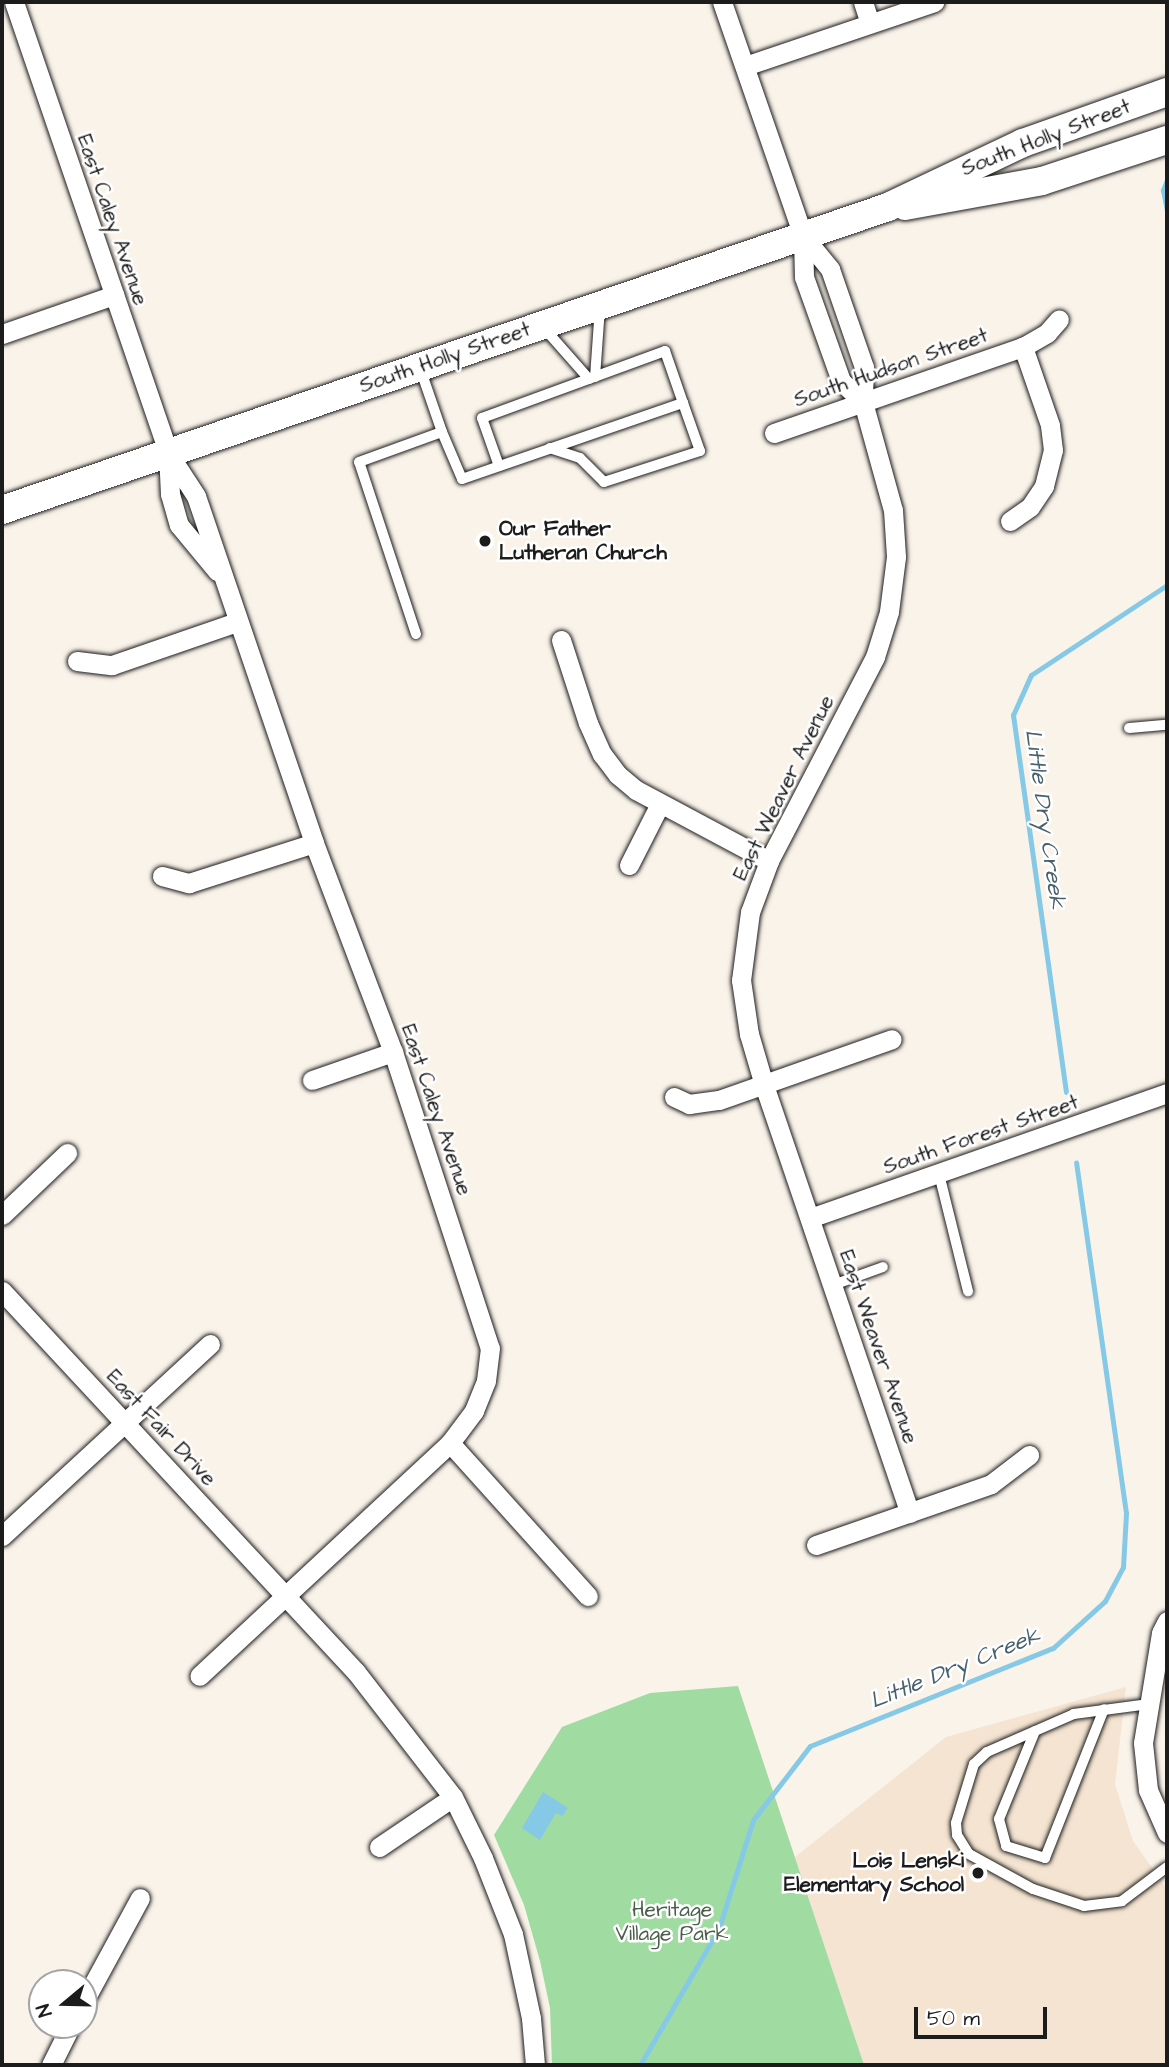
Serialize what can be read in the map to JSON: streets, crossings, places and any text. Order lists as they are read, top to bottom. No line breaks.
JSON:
{"streets":{"main road":["South Holly Street"],"street":["East Caley Avenue","South Hudson Street","East Weaver Avenue","South Forest Street","East Fair Drive"]},"crossings":[["South Holly Street","East Caley Avenue"],["South Holly Street","East Weaver Avenue"],["East Caley Avenue","East Fair Drive"],["South Hudson Street","East Weaver Avenue"],["East Weaver Avenue","South Forest Street"]],"water":["Little Dry Creek"],"parks":["Heritage Village Park"],"places":["Our Father Lutheran Church","Lois Lenski Elementary School"],"scale_bar":"50 m","north":"left"}
